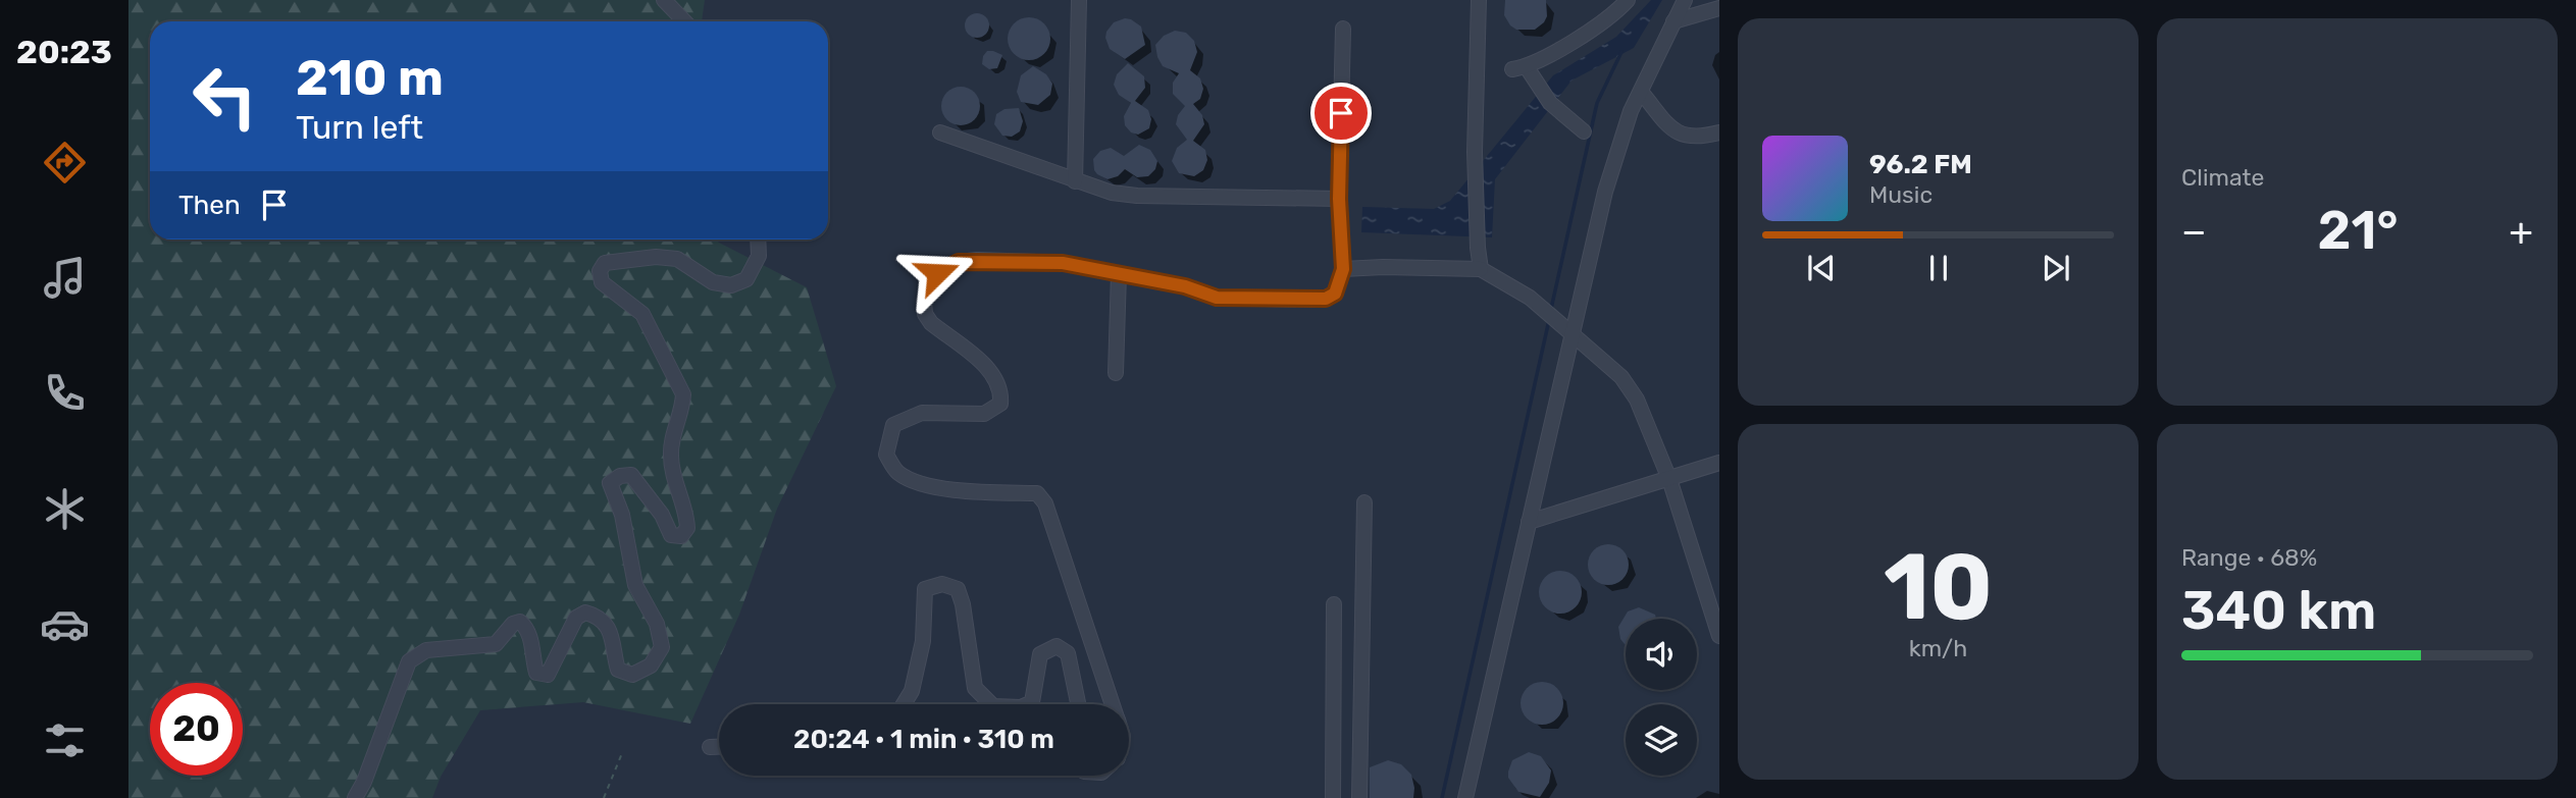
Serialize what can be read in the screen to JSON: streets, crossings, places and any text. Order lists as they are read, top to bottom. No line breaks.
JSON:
{"page":{"tabs":"20:23","tile":["Climate",["10","km/h"],["Range · 68%","340 km"]],"turn":["210 m","Turn left"],"song":["96.2 FM","Music"],"then":"Then","heat":["−","21°","+"],"limit":"20","trip":"20:24 · 1 min · 310 m"}}
